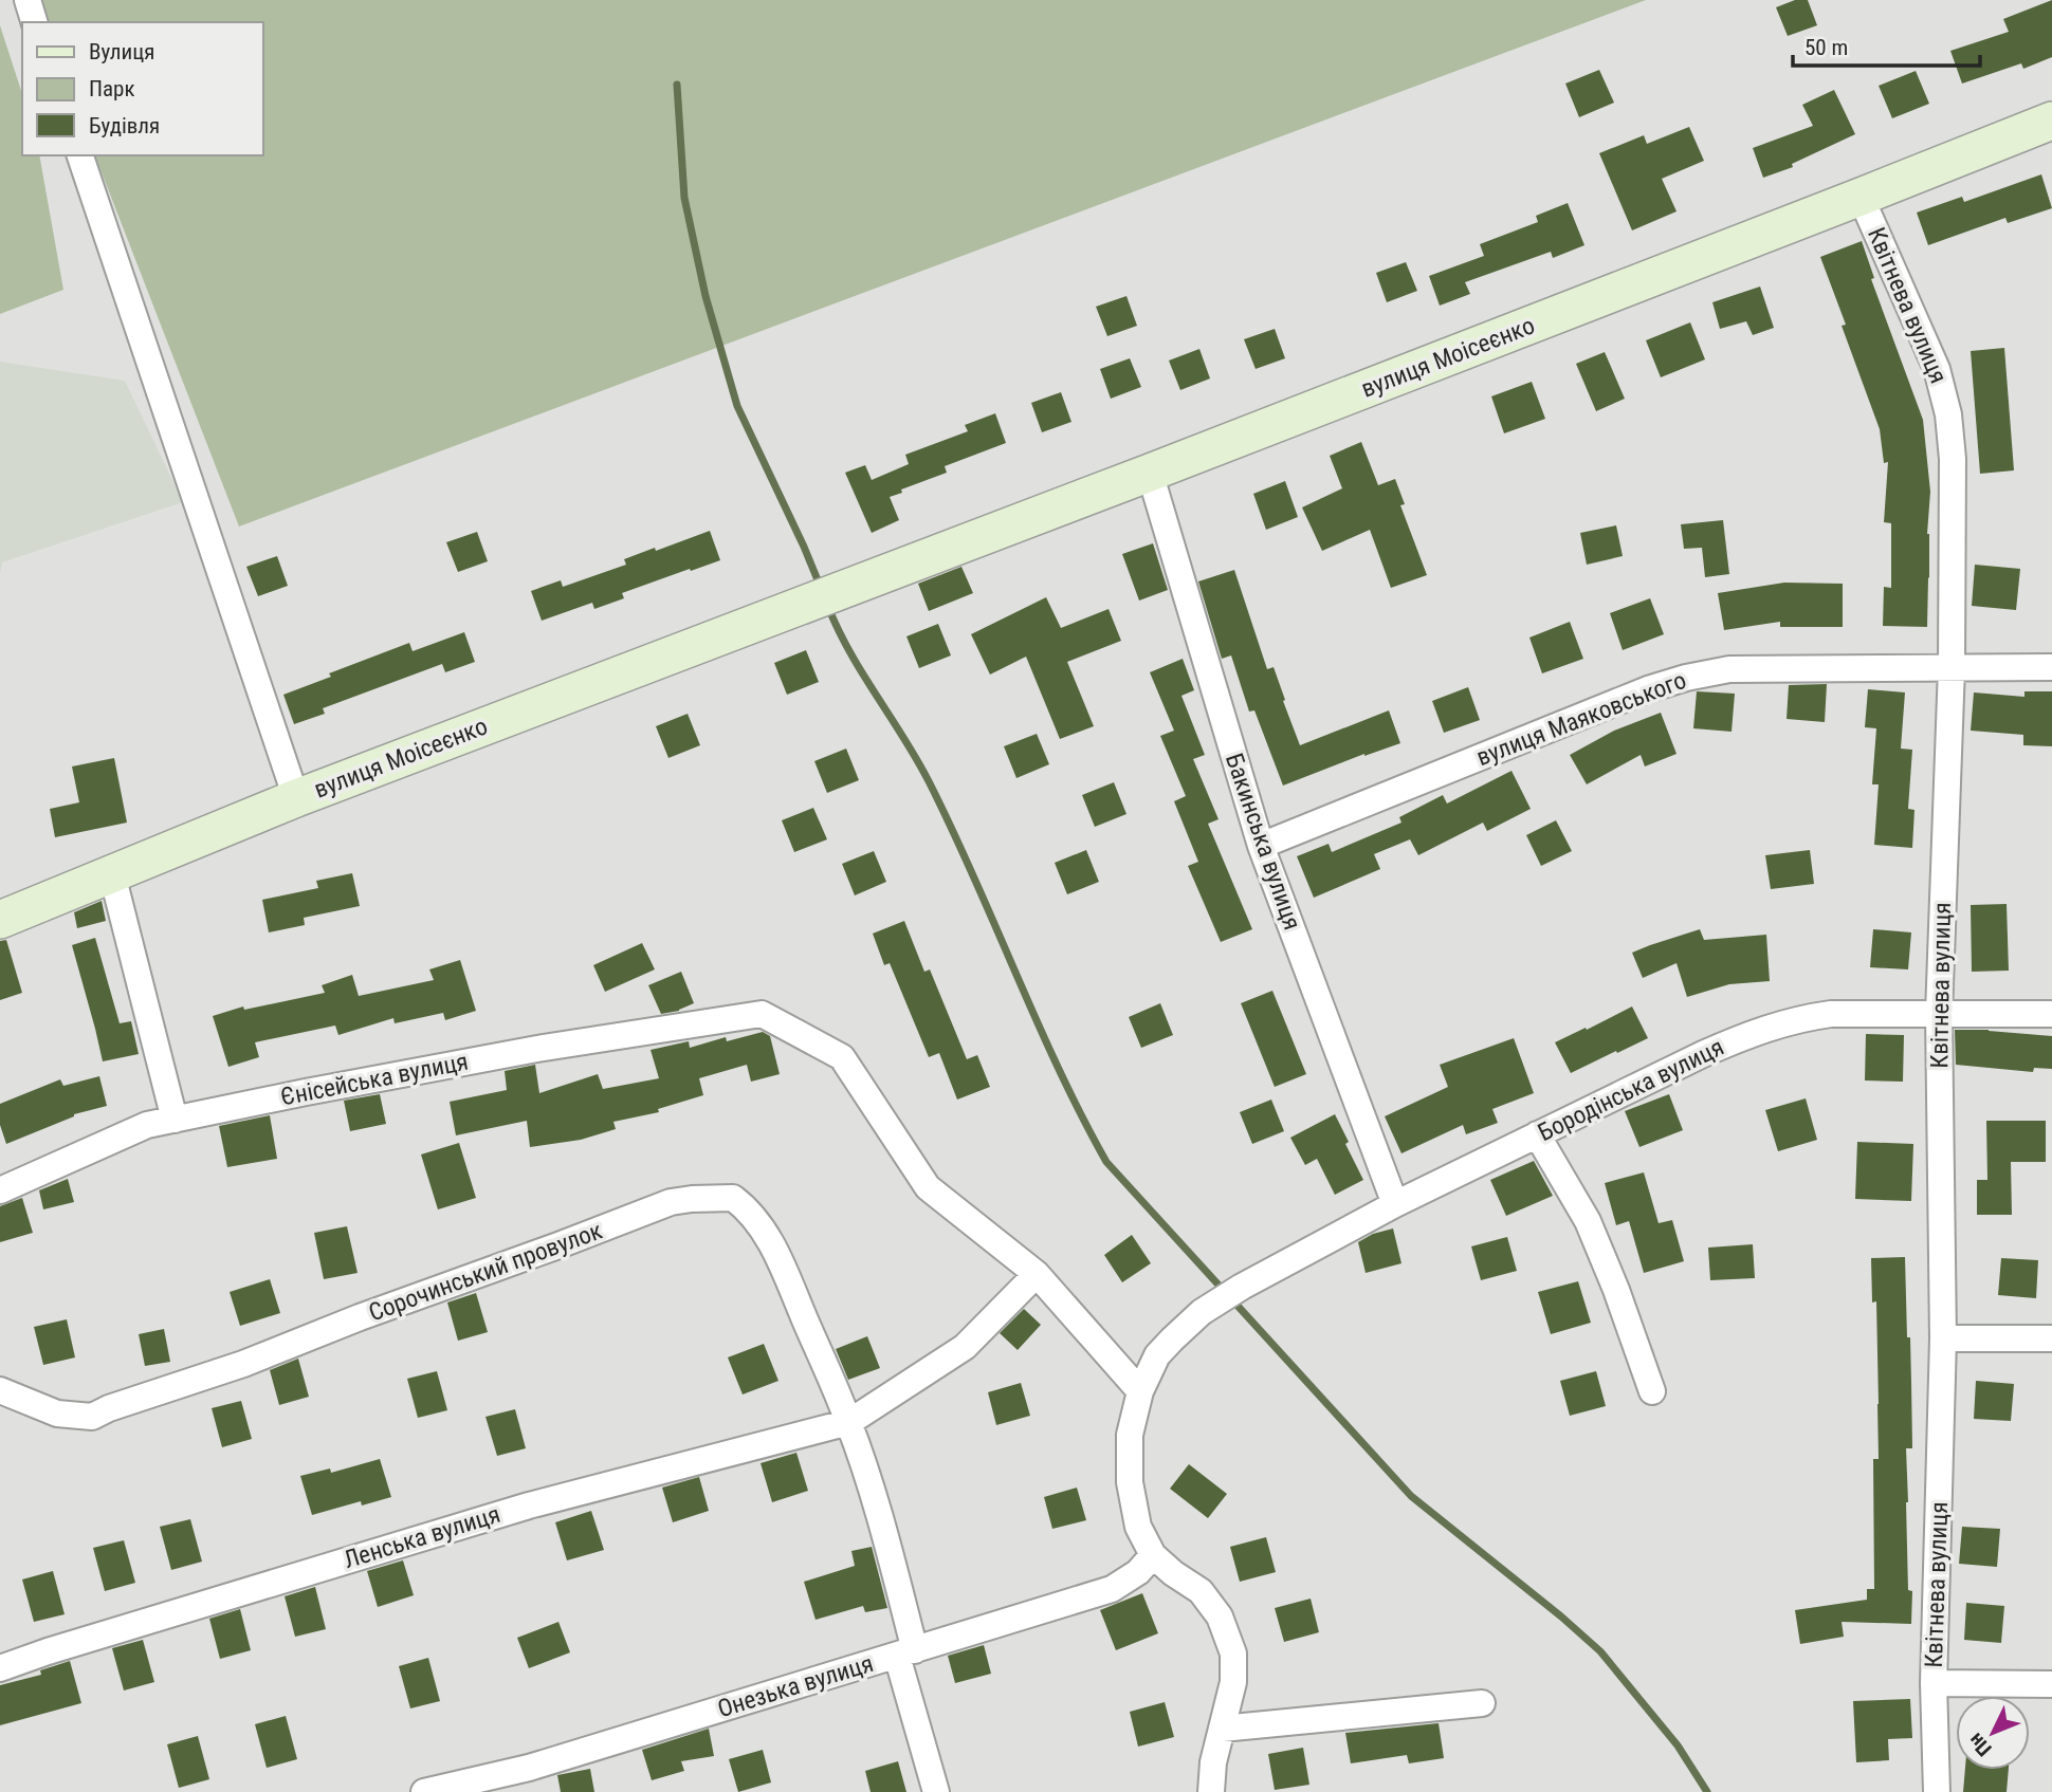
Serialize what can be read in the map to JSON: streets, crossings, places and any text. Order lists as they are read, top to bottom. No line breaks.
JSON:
{"streets":{"street":["Квітнева вулиця","вулиця Моісеєнко","вулиця Маяковського","Бакинська вулиця","Єнісейська вулиця","Бородінська вулиця","Сорочинський провулок","Ленська вулиця","Онезька вулиця"]},"crossings":[["Квітнева вулиця","вулиця Моісеєнко"],["Квітнева вулиця","вулиця Маяковського"],["Квітнева вулиця","Бородінська вулиця"],["вулиця Моісеєнко","Бакинська вулиця"],["вулиця Маяковського","Бакинська вулиця"],["Бакинська вулиця","Бородінська вулиця"],["Єнісейська вулиця","Ленська вулиця"],["Бородінська вулиця","Онезька вулиця"],["Сорочинський провулок","Ленська вулиця"]],"legend":["Вулиця","Парк","Будівля"],"scale_bar":"50 m","north":"bottom left"}
